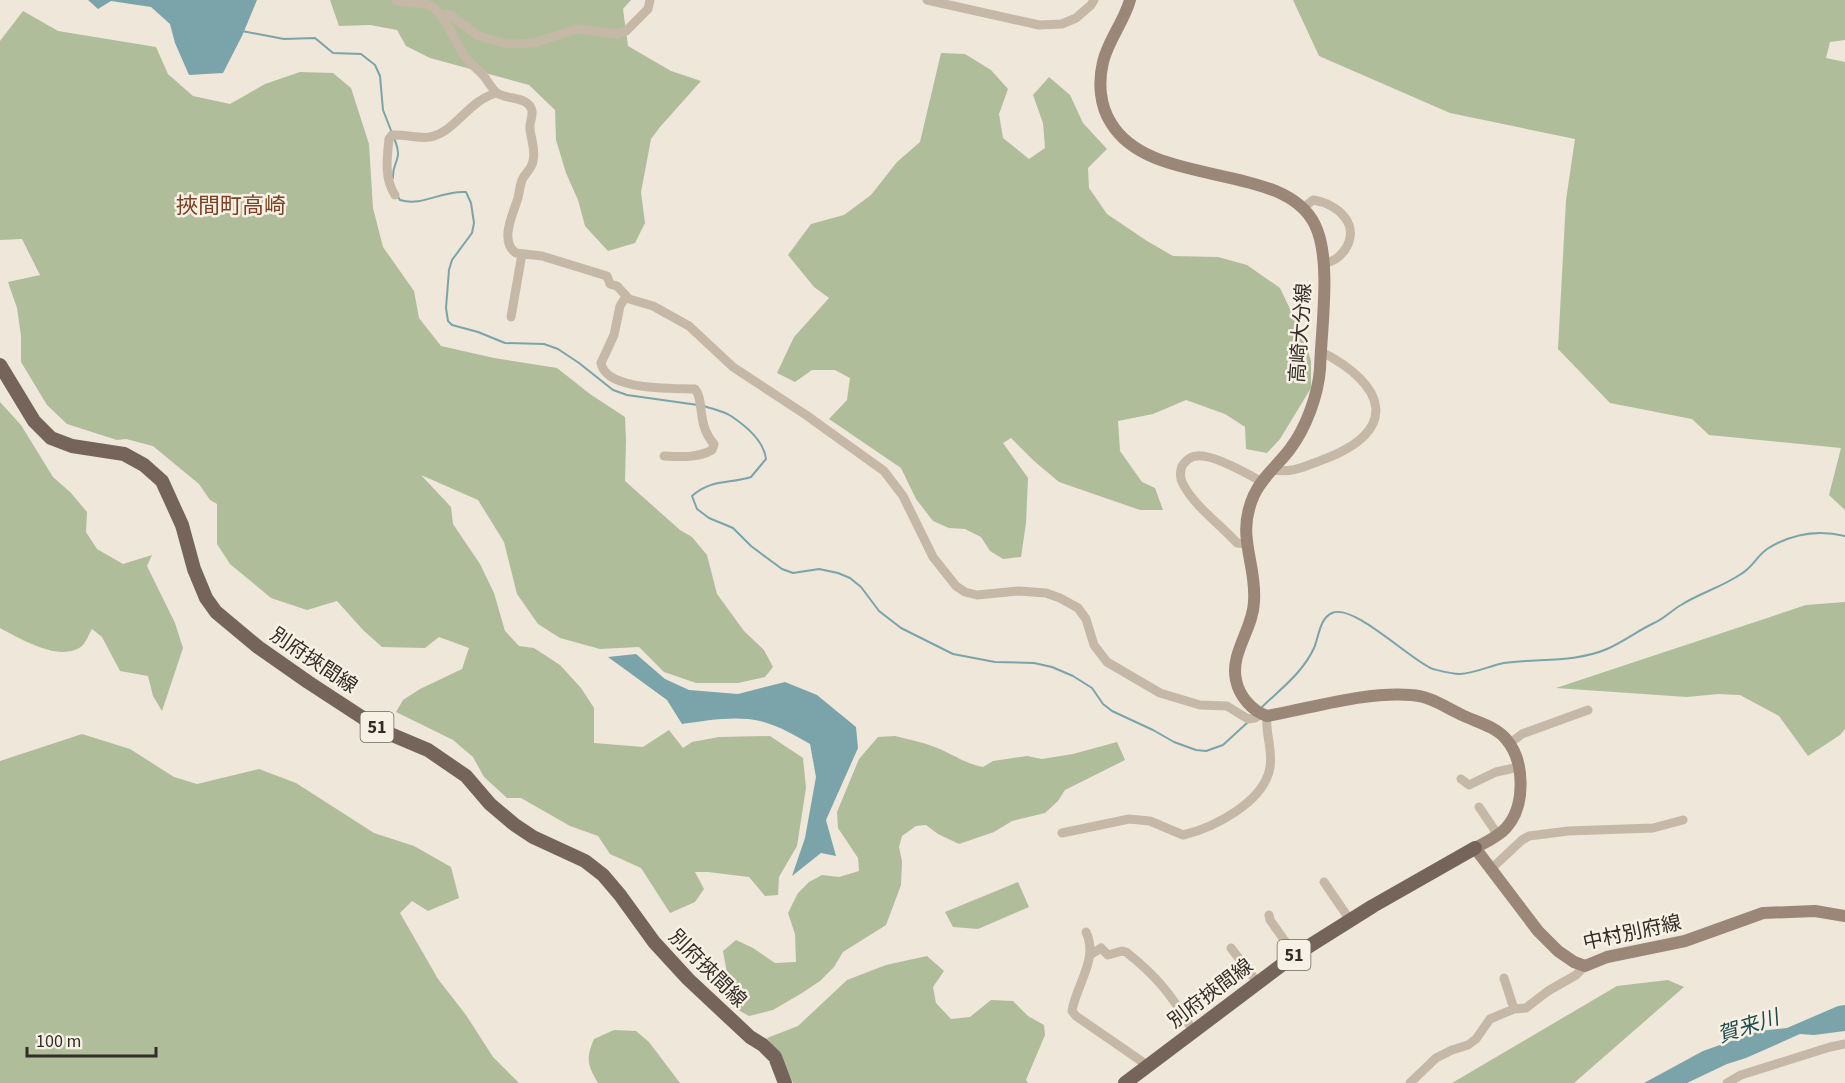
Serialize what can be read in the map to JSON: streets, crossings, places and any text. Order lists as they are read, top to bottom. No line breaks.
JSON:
{"streets":{"main road":["高崎大分線","別府挾間線","51","中村別府線"]},"crossings":[["別府挾間線","中村別府線"]],"districts":["挾間町高崎"],"water":["賀来川"],"scale_bar":"100 m"}
